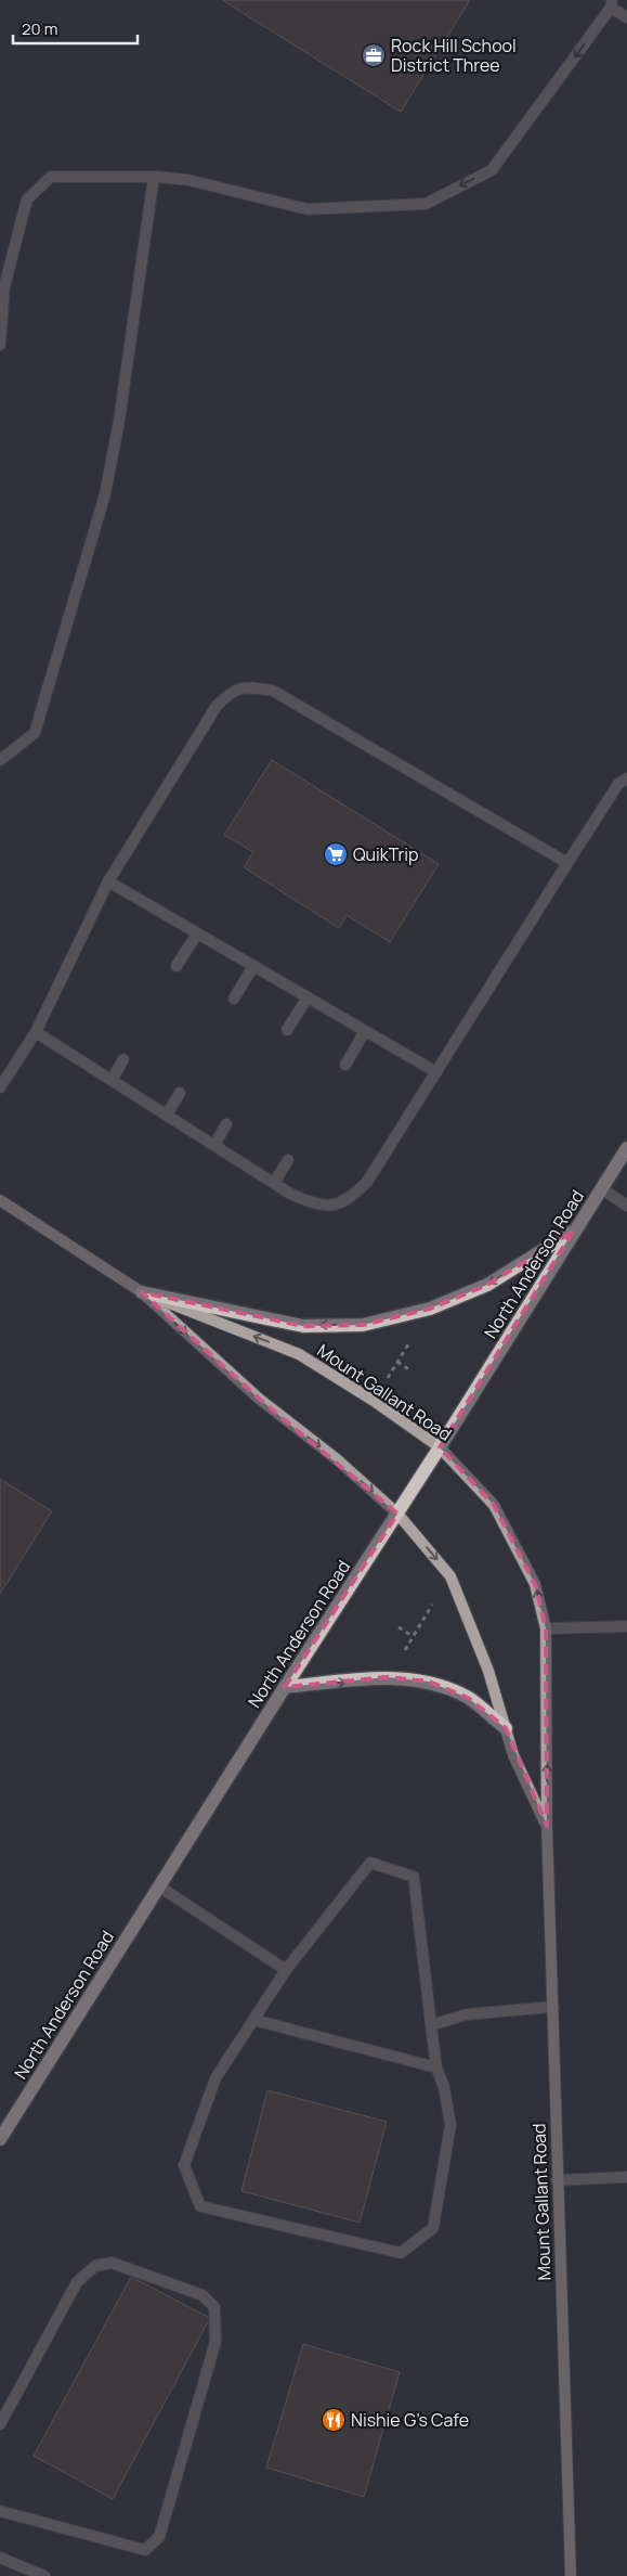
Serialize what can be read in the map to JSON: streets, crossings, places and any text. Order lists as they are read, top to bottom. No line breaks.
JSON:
{"streets":{"main road":["North Anderson Road"],"street":["Mount Gallant Road"]},"crossings":[["North Anderson Road","Mount Gallant Road"]],"places":{"office":["Rock Hill School District Three"],"supermarket":["QuikTrip"],"restaurant":["Nishie G's Cafe"]},"scale_bar":"20 m"}
